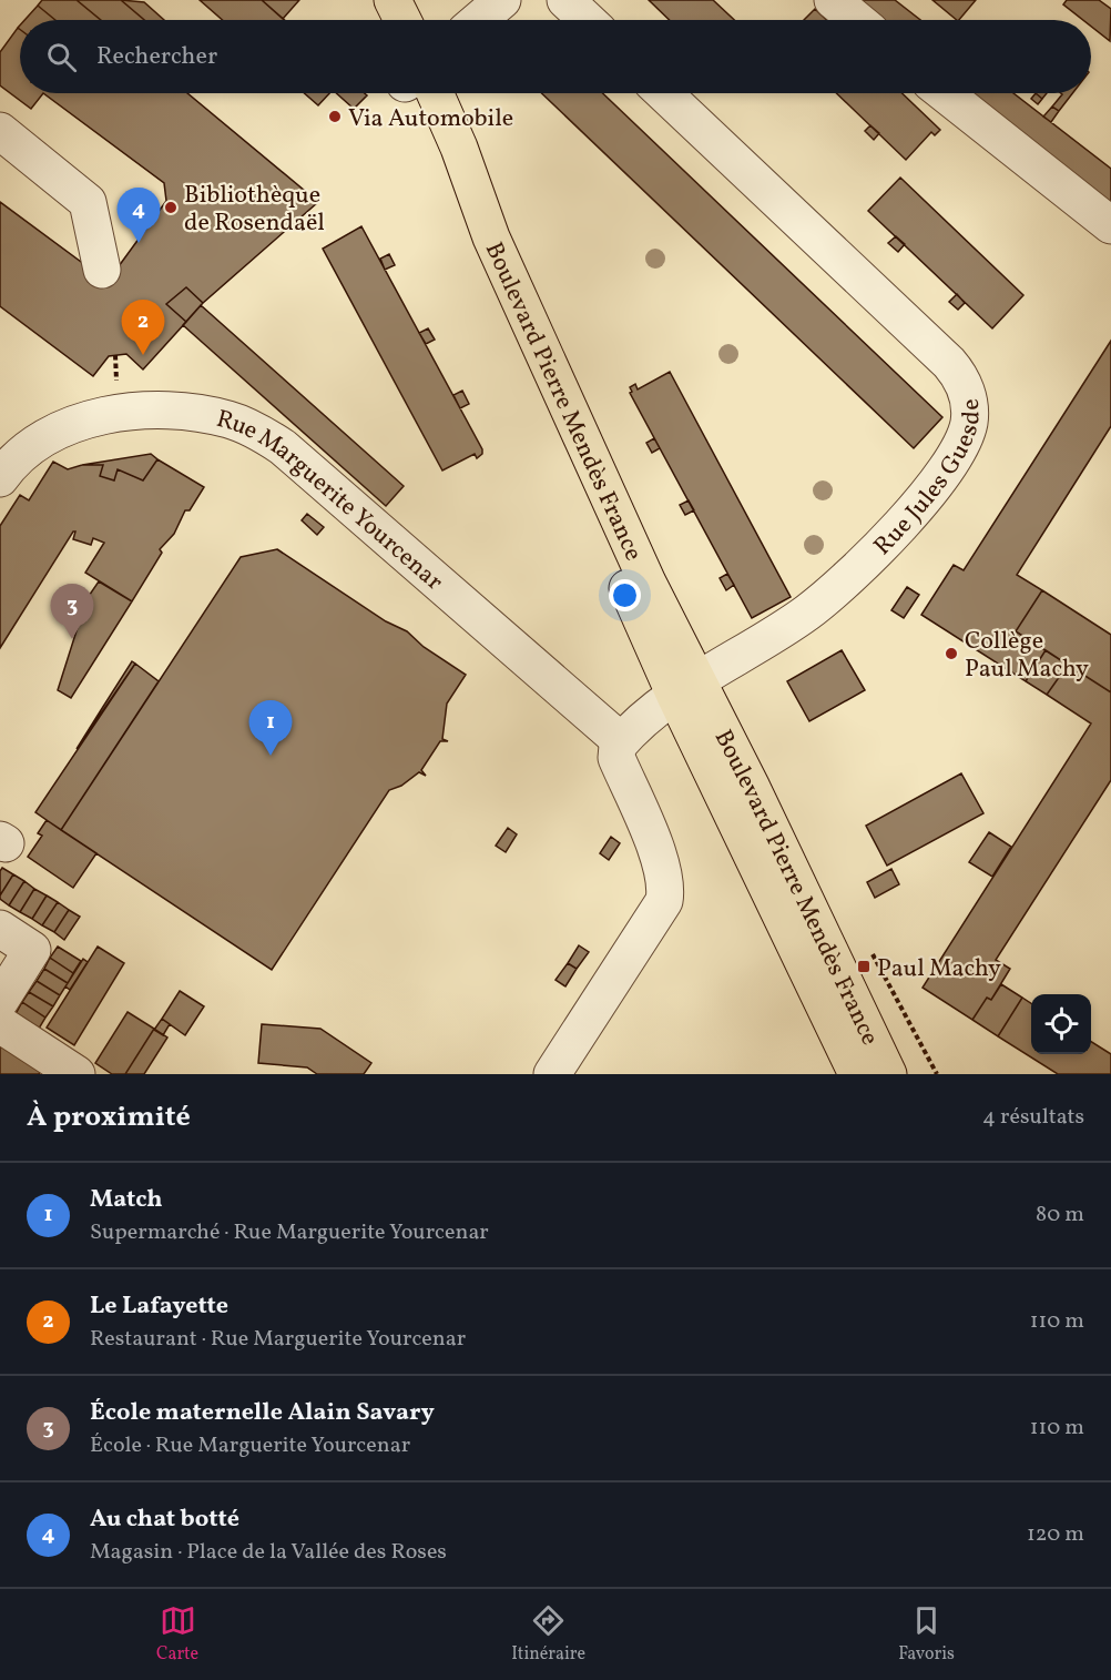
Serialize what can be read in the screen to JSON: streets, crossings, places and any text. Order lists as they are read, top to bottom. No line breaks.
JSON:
{"streets":{"main road":["Boulevard Pierre Mendès France"],"street":["Rue Jules Guesde","Rue Marguerite Yourcenar"]},"crossings":[["Boulevard Pierre Mendès France","Rue Jules Guesde"],["Rue Jules Guesde","Rue Marguerite Yourcenar"]],"places":{"other":["Via Automobile","Bibliothèque de Rosendaël","Collège Paul Machy"],"transit":["Paul Machy"]},"page":{"search":"Rechercher","pins":["4","2","3","1"],"heading":["À proximité","4 résultats"],"list":[{"mark":"1","name":"Match","note":"Supermarché · Rue Marguerite Yourcenar","value":"80 m"},{"mark":"2","name":"Le Lafayette","note":"Restaurant · Rue Marguerite Yourcenar","value":"110 m"},{"mark":"3","name":"École maternelle Alain Savary","note":"École · Rue Marguerite Yourcenar","value":"110 m"},{"mark":"4","name":"Au chat botté","note":"Magasin · Place de la Vallée des Roses","value":"120 m"}],"nav":["Carte","Itinéraire","Favoris"]}}
